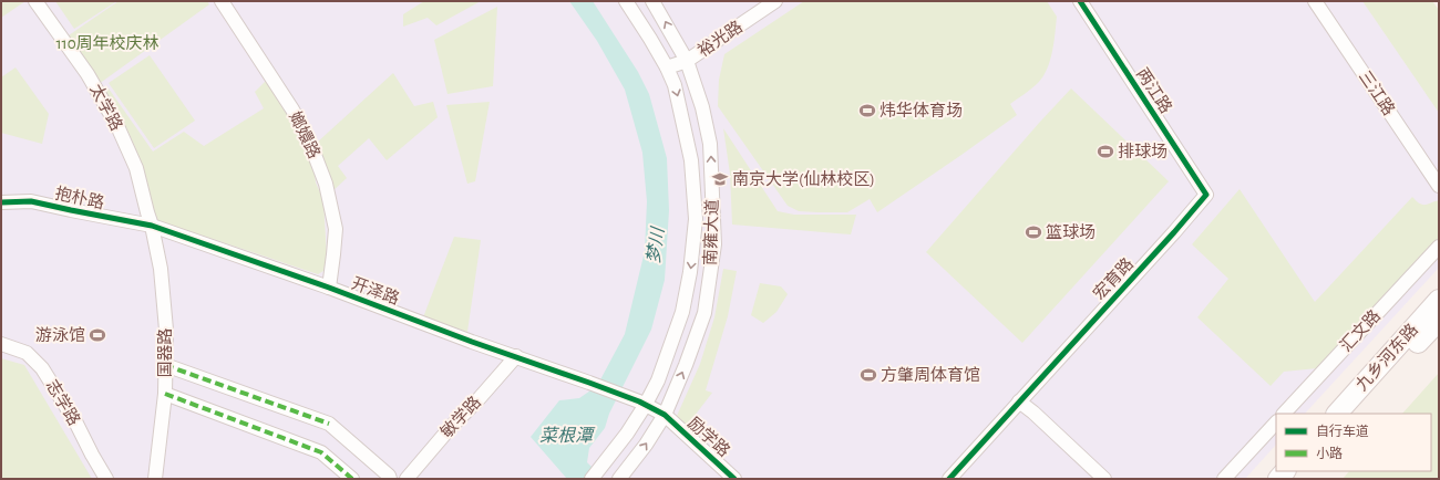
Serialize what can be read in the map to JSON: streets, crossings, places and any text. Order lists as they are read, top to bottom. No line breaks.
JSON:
{"streets":{"main road":["九乡河东路"],"street":["裕光路","两江路","三江路","太学路","嫏嬛路","抱朴路","南雍大道","宏育路","开泽路","汇文路","国器路","志学路","敏学路","励学路"]},"crossings":[["裕光路","南雍大道"],["两江路","宏育路"],["太学路","抱朴路"],["太学路","开泽路"],["太学路","国器路"],["嫏嬛路","开泽路"],["抱朴路","开泽路"],["抱朴路","国器路"],["南雍大道","开泽路"],["南雍大道","励学路"],["开泽路","国器路"],["开泽路","敏学路"],["开泽路","励学路"]],"water":["梦川","菜根潭"],"parks":["110周年校庆林"],"places":{"sports":["炜华体育场","排球场","篮球场","游泳馆","方肇周体育馆"],"school or university":["南京大学(仙林校区)"]},"legend":["自行车道","小路"]}
